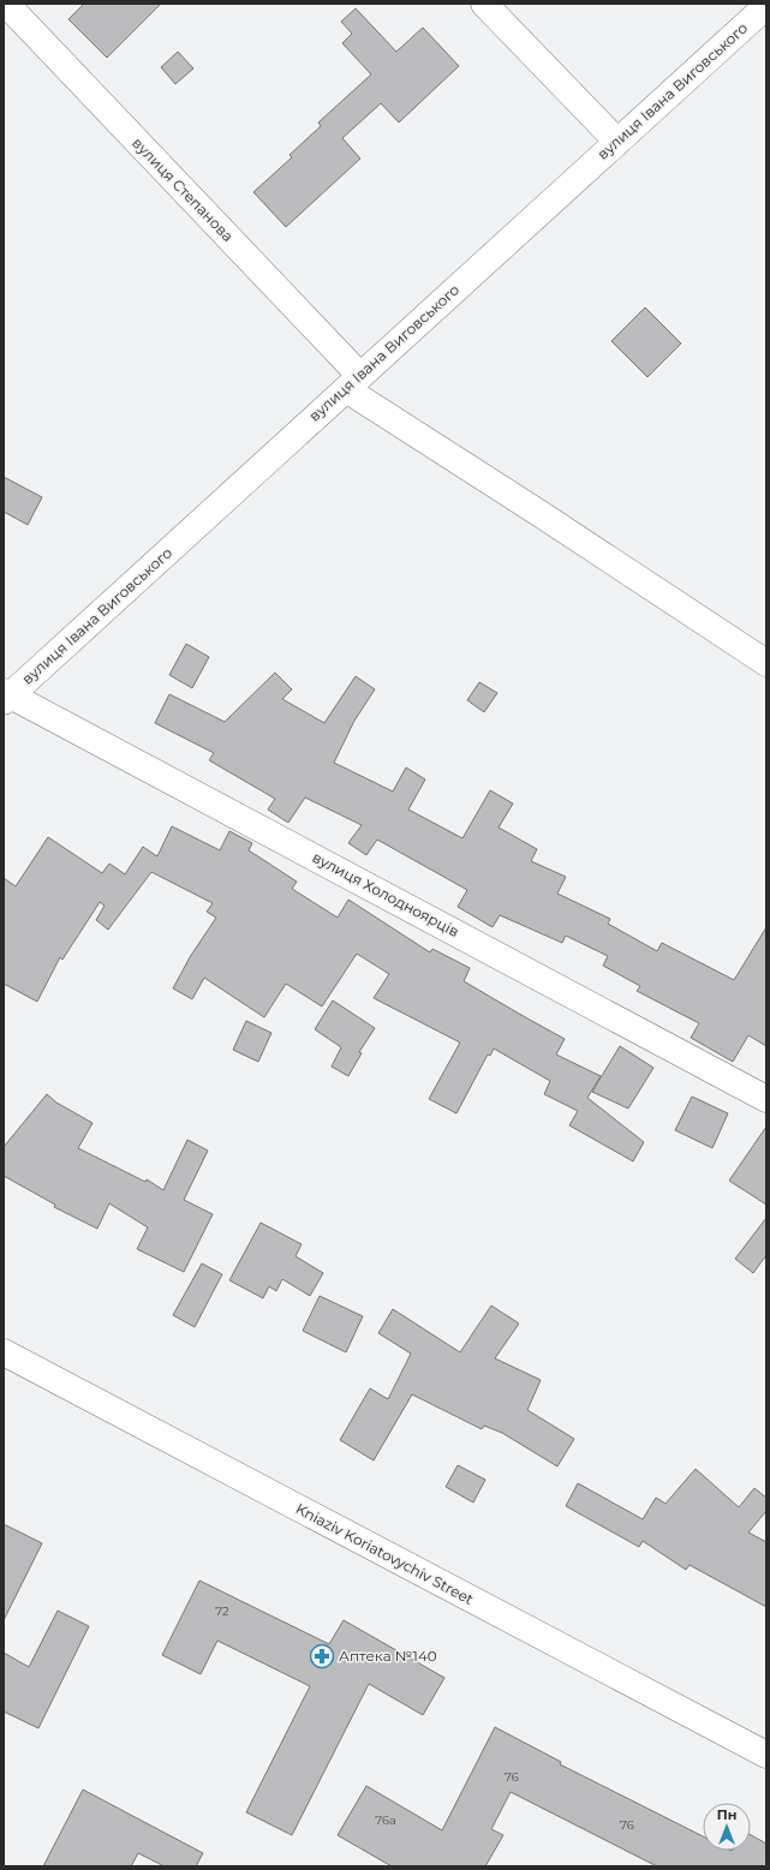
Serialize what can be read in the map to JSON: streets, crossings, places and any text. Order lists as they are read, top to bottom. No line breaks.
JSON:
{"streets":{"street":["вулиця Івана Виговського","вулиця Степанова","вулиця Холодноярців","Kniaziv Koriatovychiv Street"]},"crossings":[["вулиця Івана Виговського","вулиця Степанова"],["вулиця Івана Виговського","вулиця Холодноярців"]],"places":{"pharmacy":["Аптека №140"]},"house_numbers":["72","76","76а","76"],"north":"top"}
